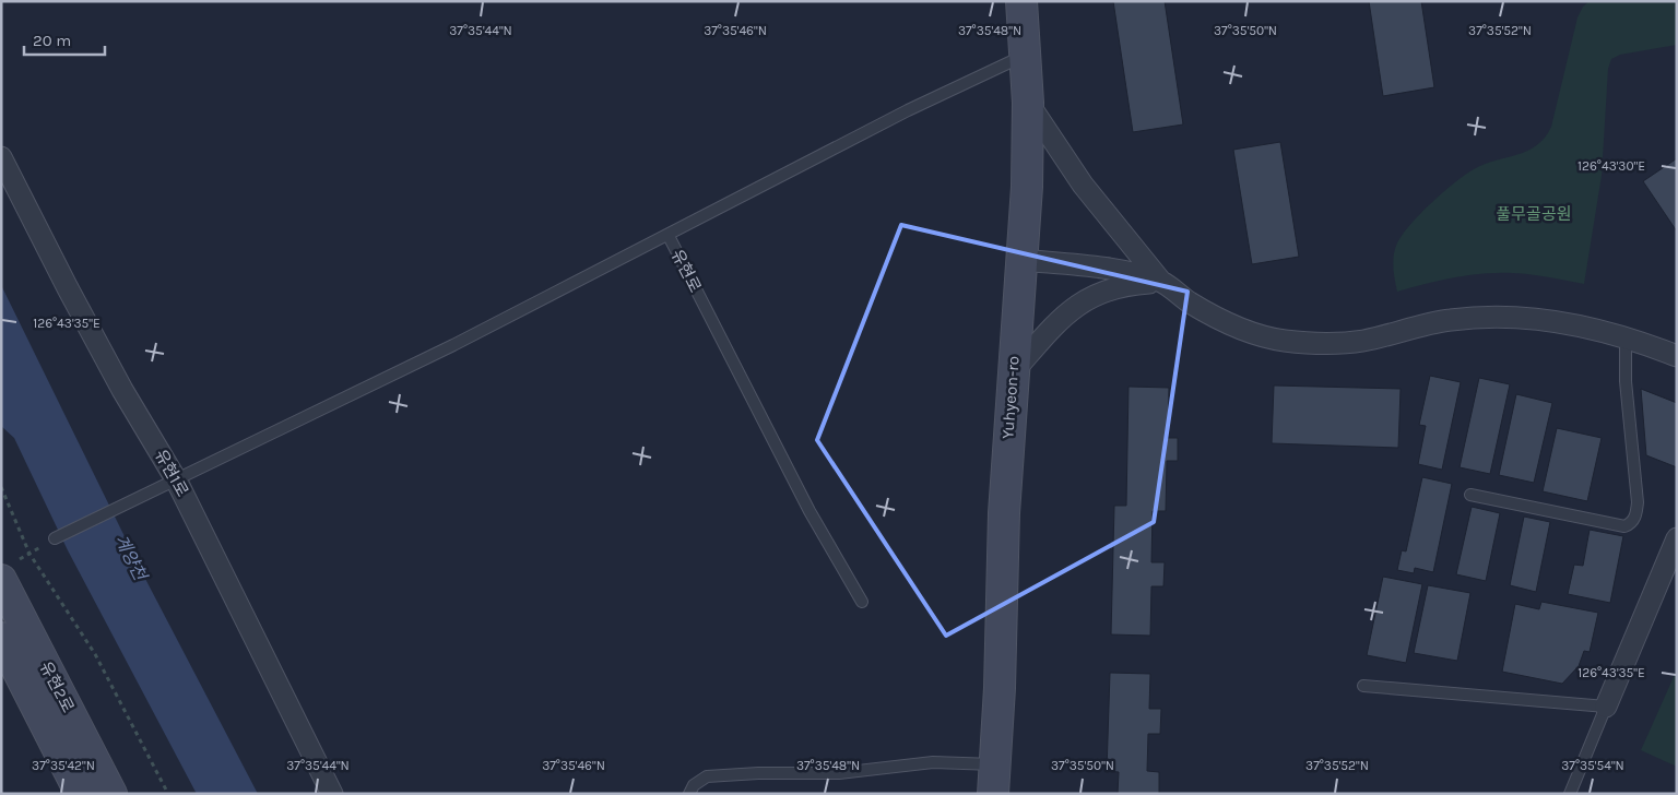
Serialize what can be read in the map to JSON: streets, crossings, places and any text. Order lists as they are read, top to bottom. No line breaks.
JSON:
{"streets":{"street":["Yuhyeon-ro","유현1로","유현2로"],"lane":["유현로"]},"crossings":[["유현로","Yuhyeon-ro"]],"water":["계양천"],"parks":["풀무골공원"],"scale_bar":"20 m","coordinates":["37°35'44\"N","37°35'46\"N","37°35'48\"N","37°35'50\"N","37°35'52\"N","126°43'30\"E","126°43'35\"E","37°35'42\"N","37°35'54\"N"]}
